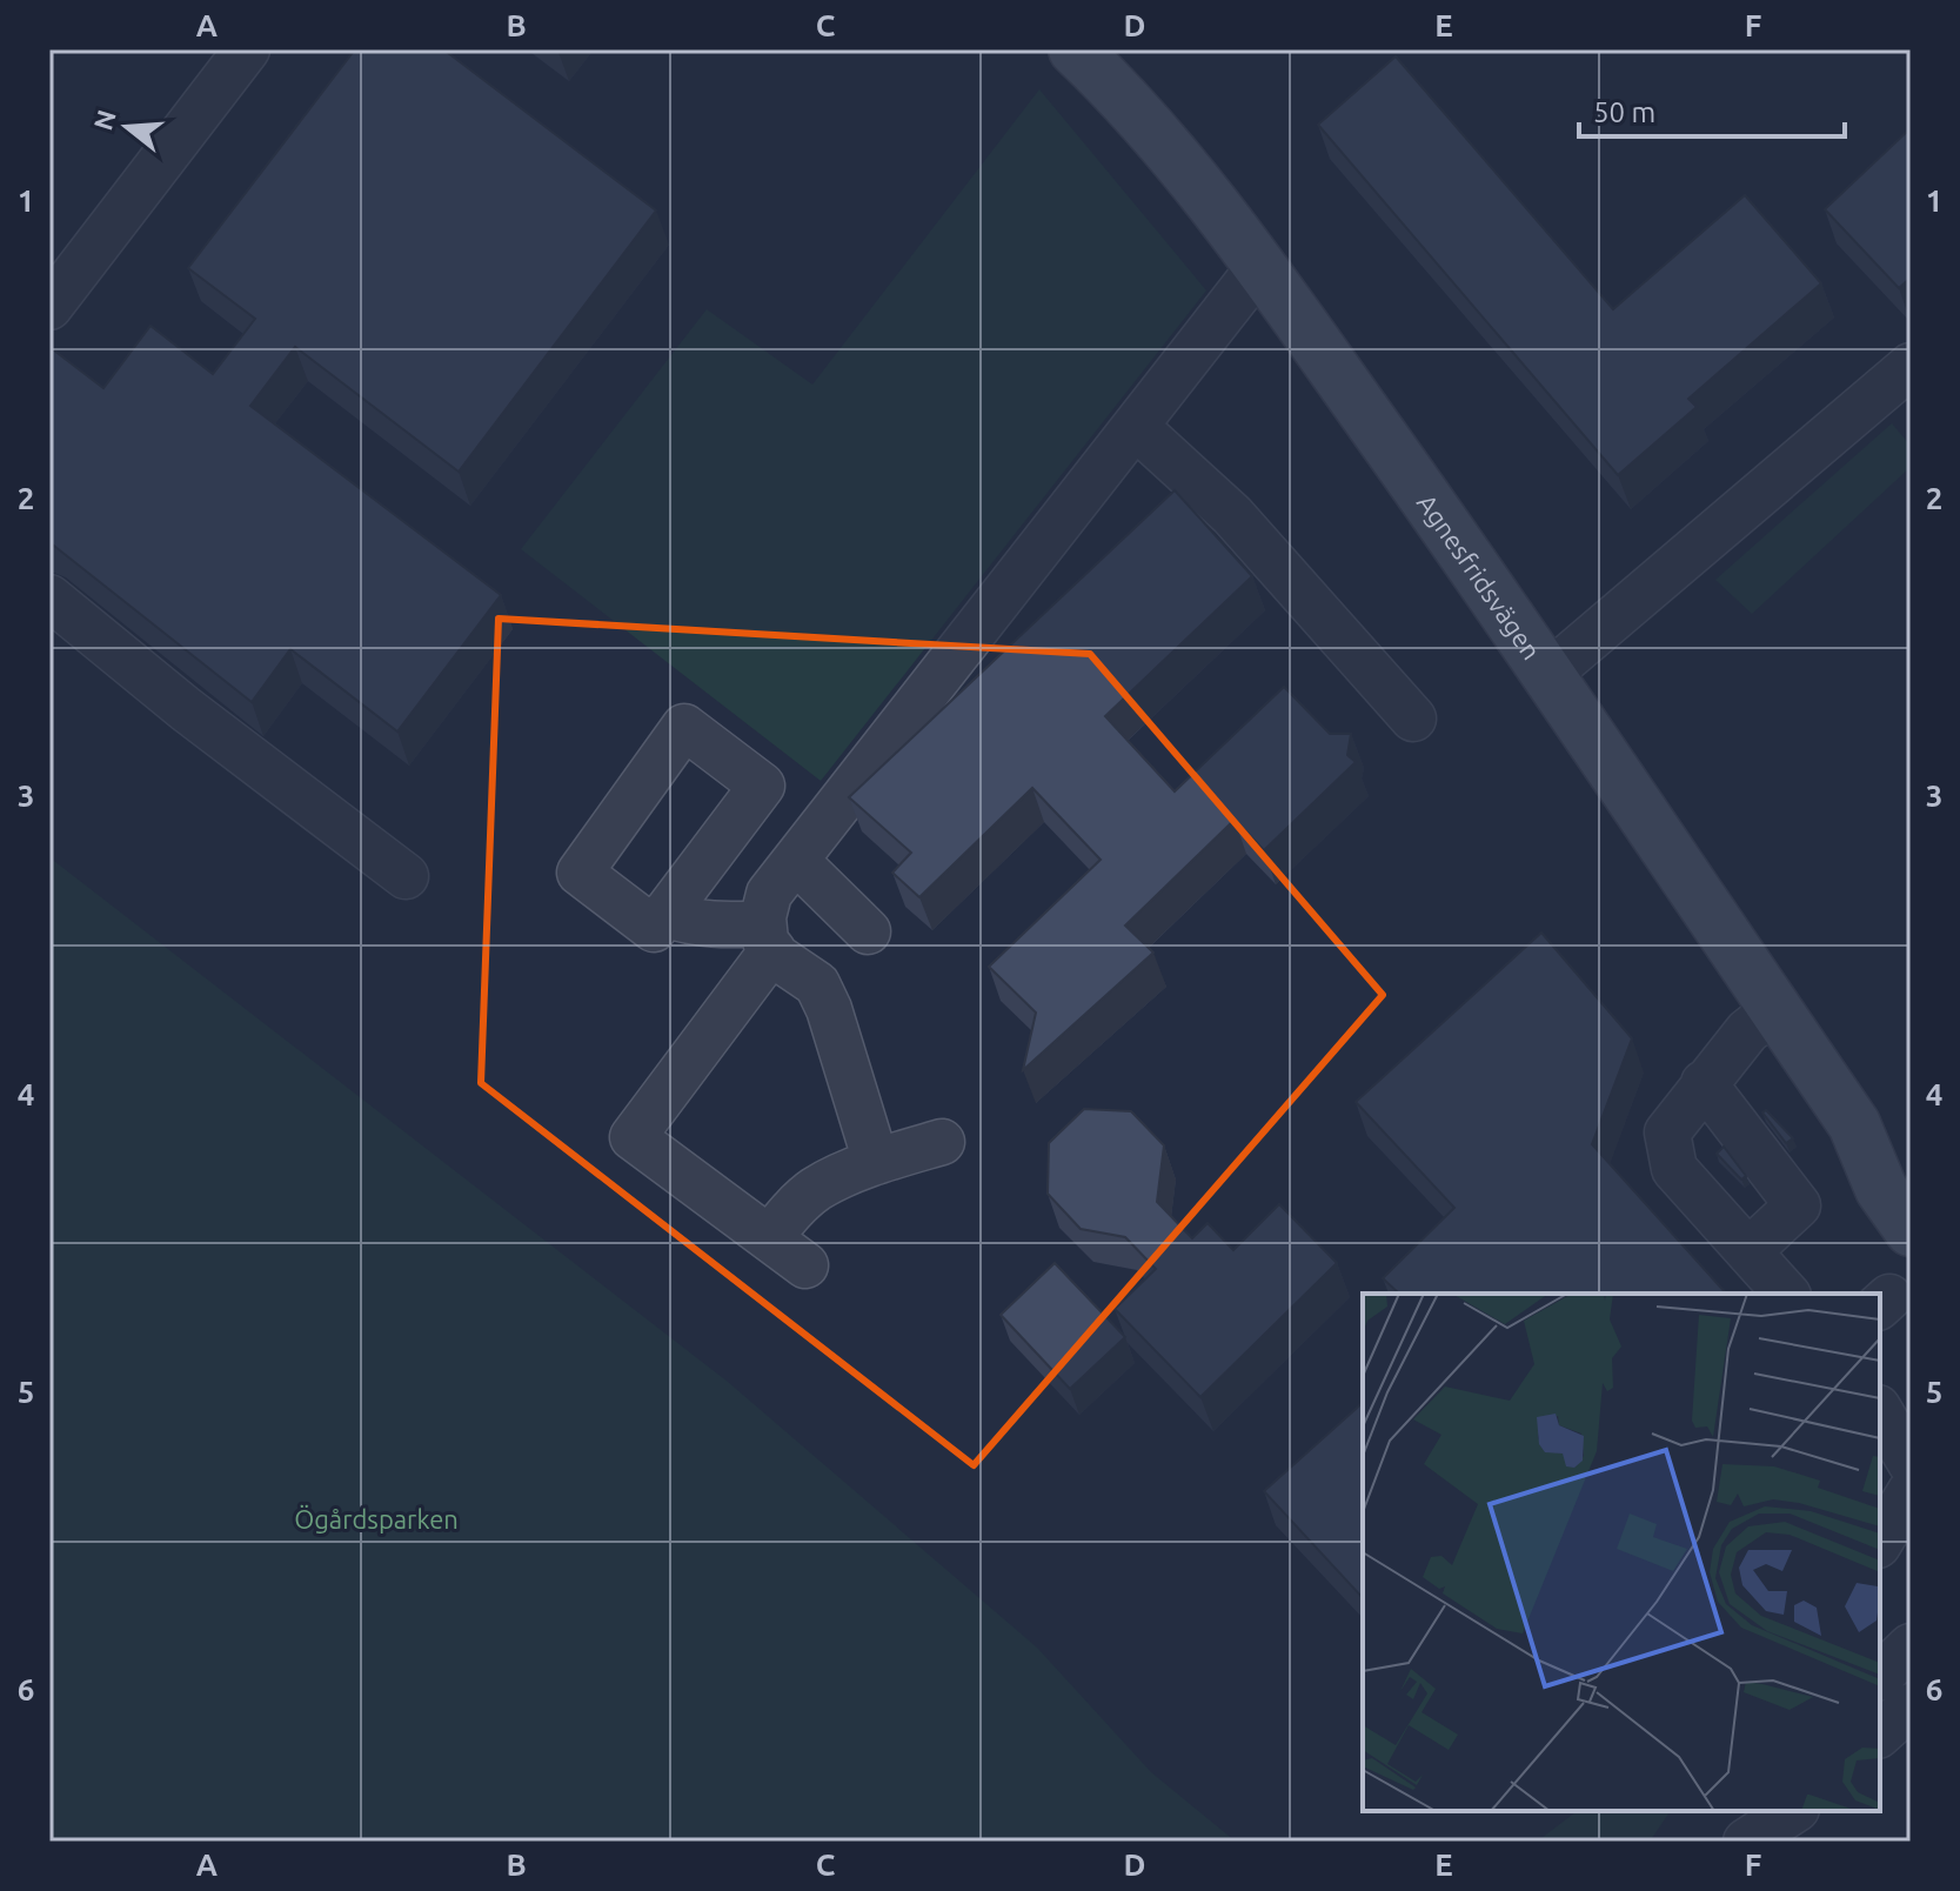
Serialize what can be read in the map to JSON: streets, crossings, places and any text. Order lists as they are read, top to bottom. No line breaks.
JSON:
{"streets":{"main road":["Agnesfridsvägen"]},"parks":["Ögårdsparken"],"scale_bar":"50 m","north":"left","grid":{"columns":["A","B","C","D","E","F"],"rows":["1","2","3","4","5","6"]}}
